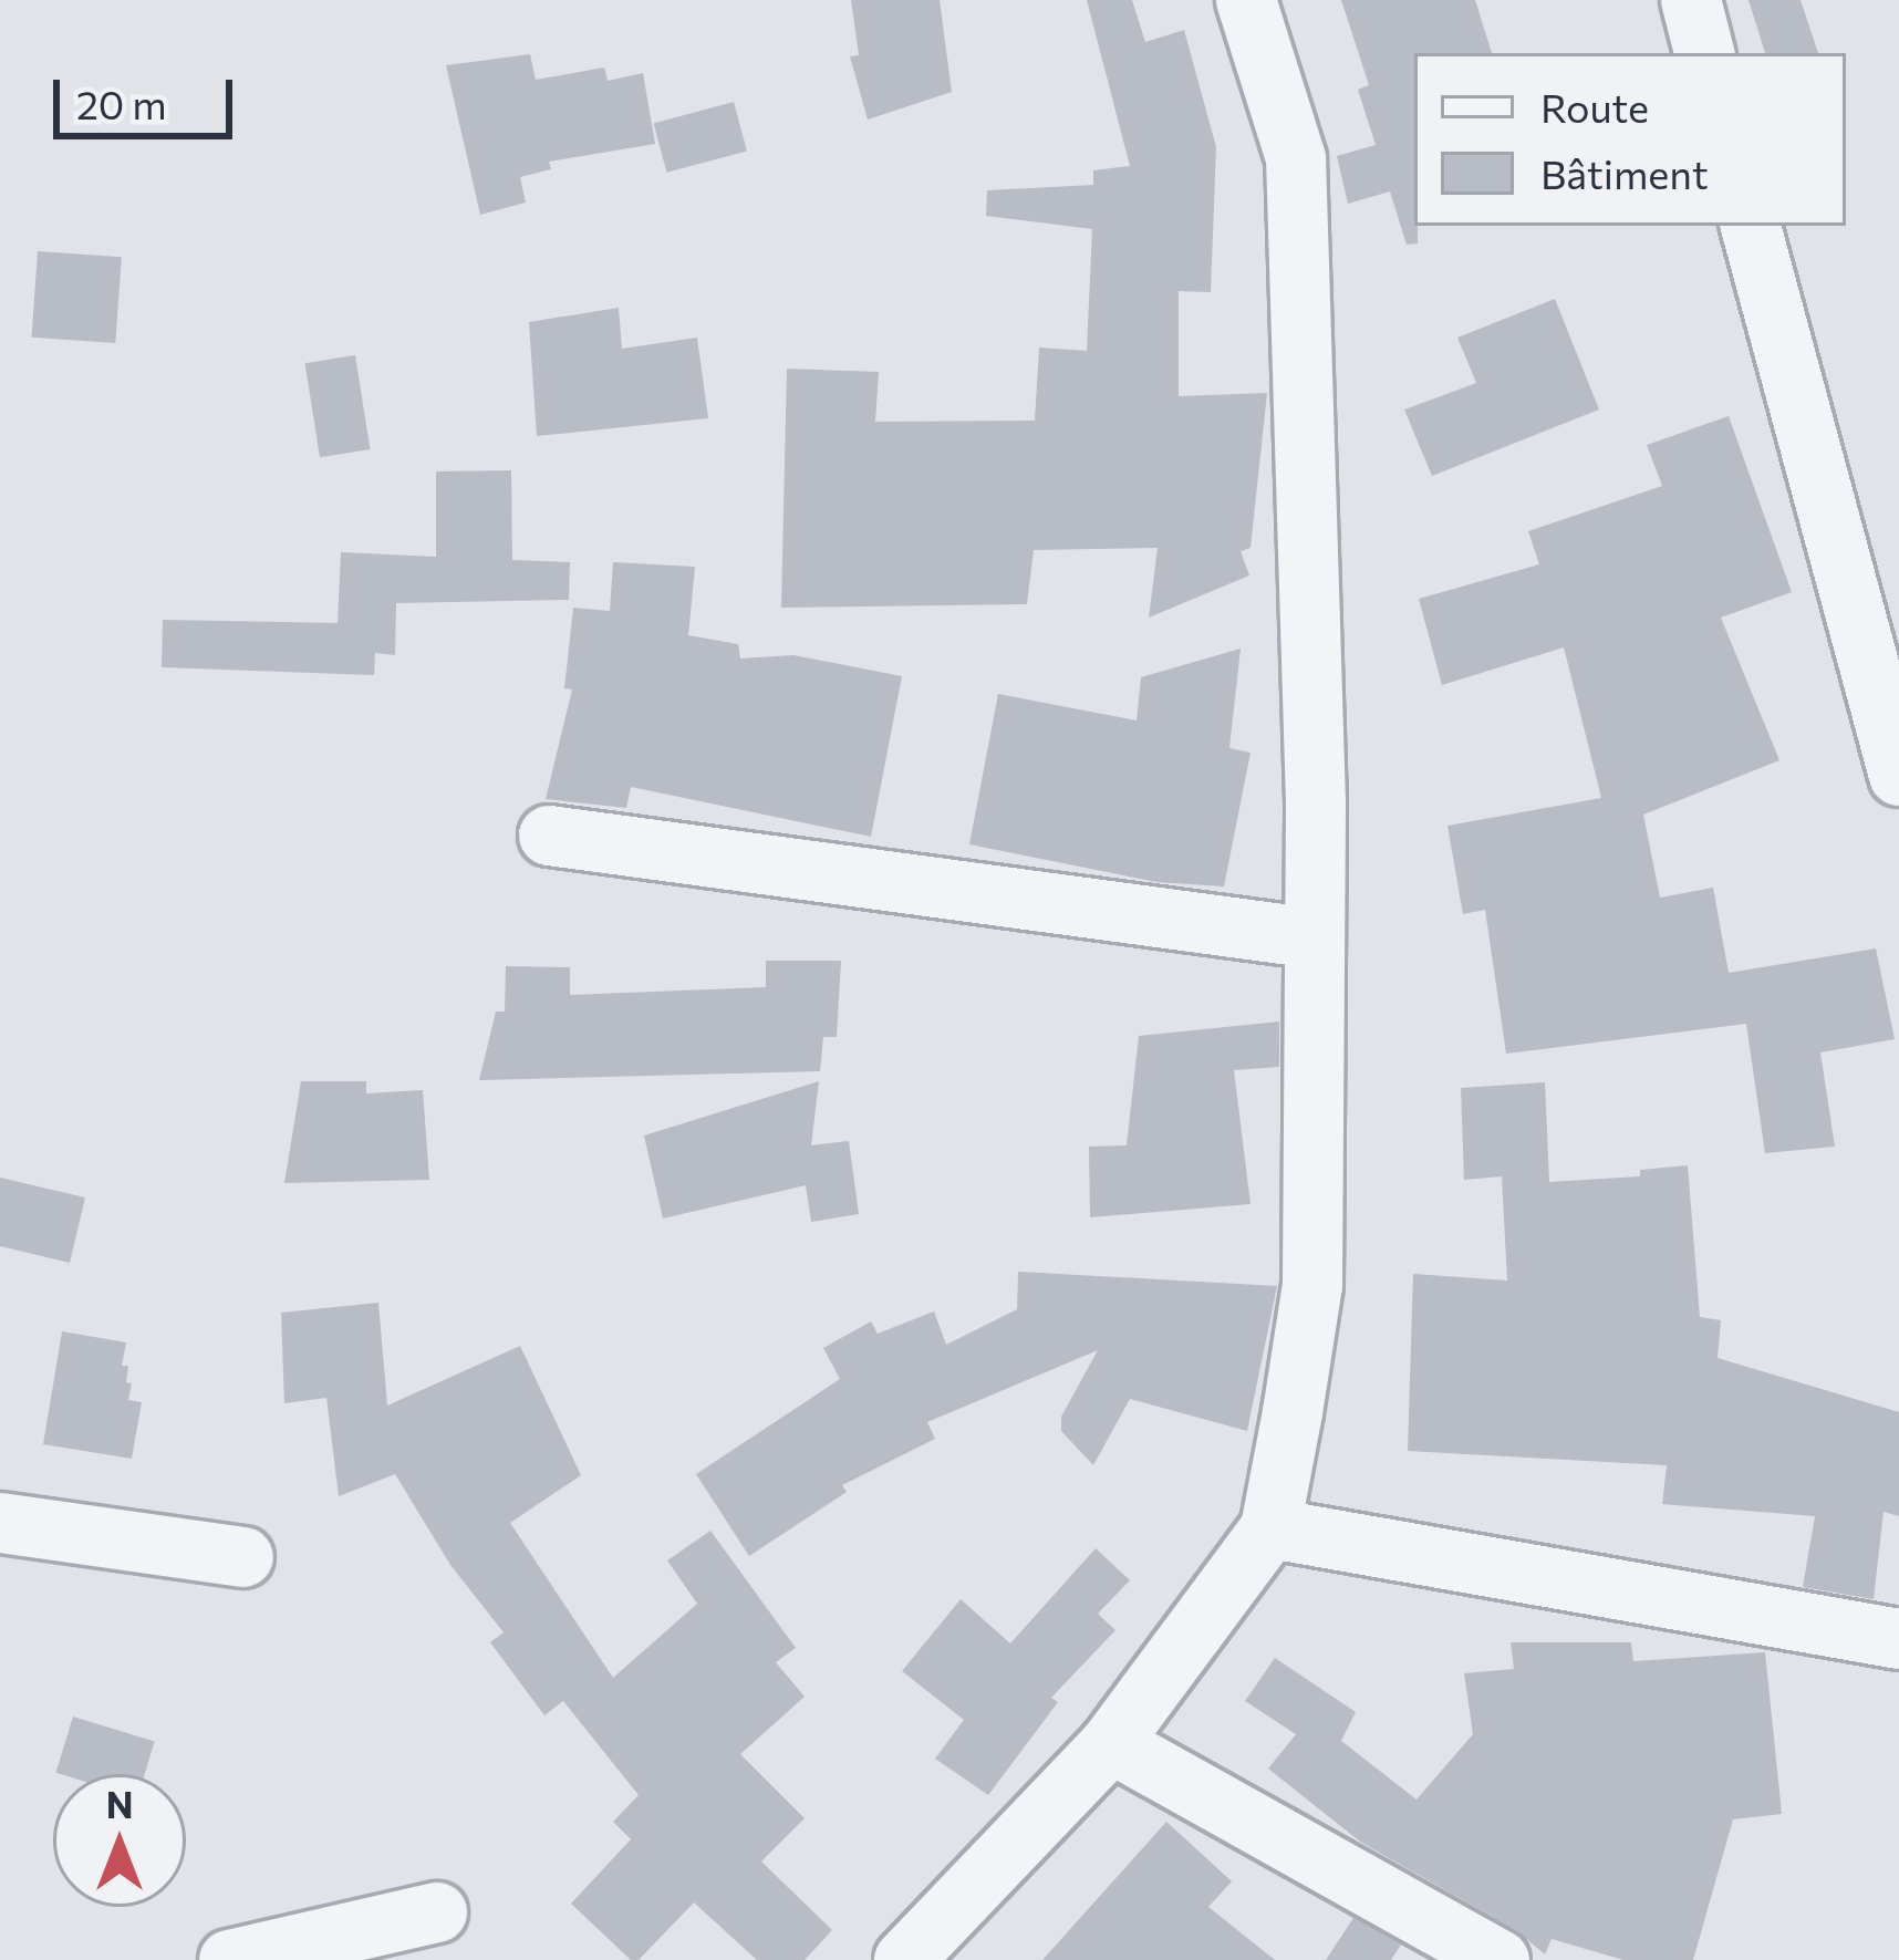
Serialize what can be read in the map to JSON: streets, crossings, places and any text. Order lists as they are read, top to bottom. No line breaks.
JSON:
{"legend":["Route","Bâtiment"],"scale_bar":"20 m","north":"top"}
